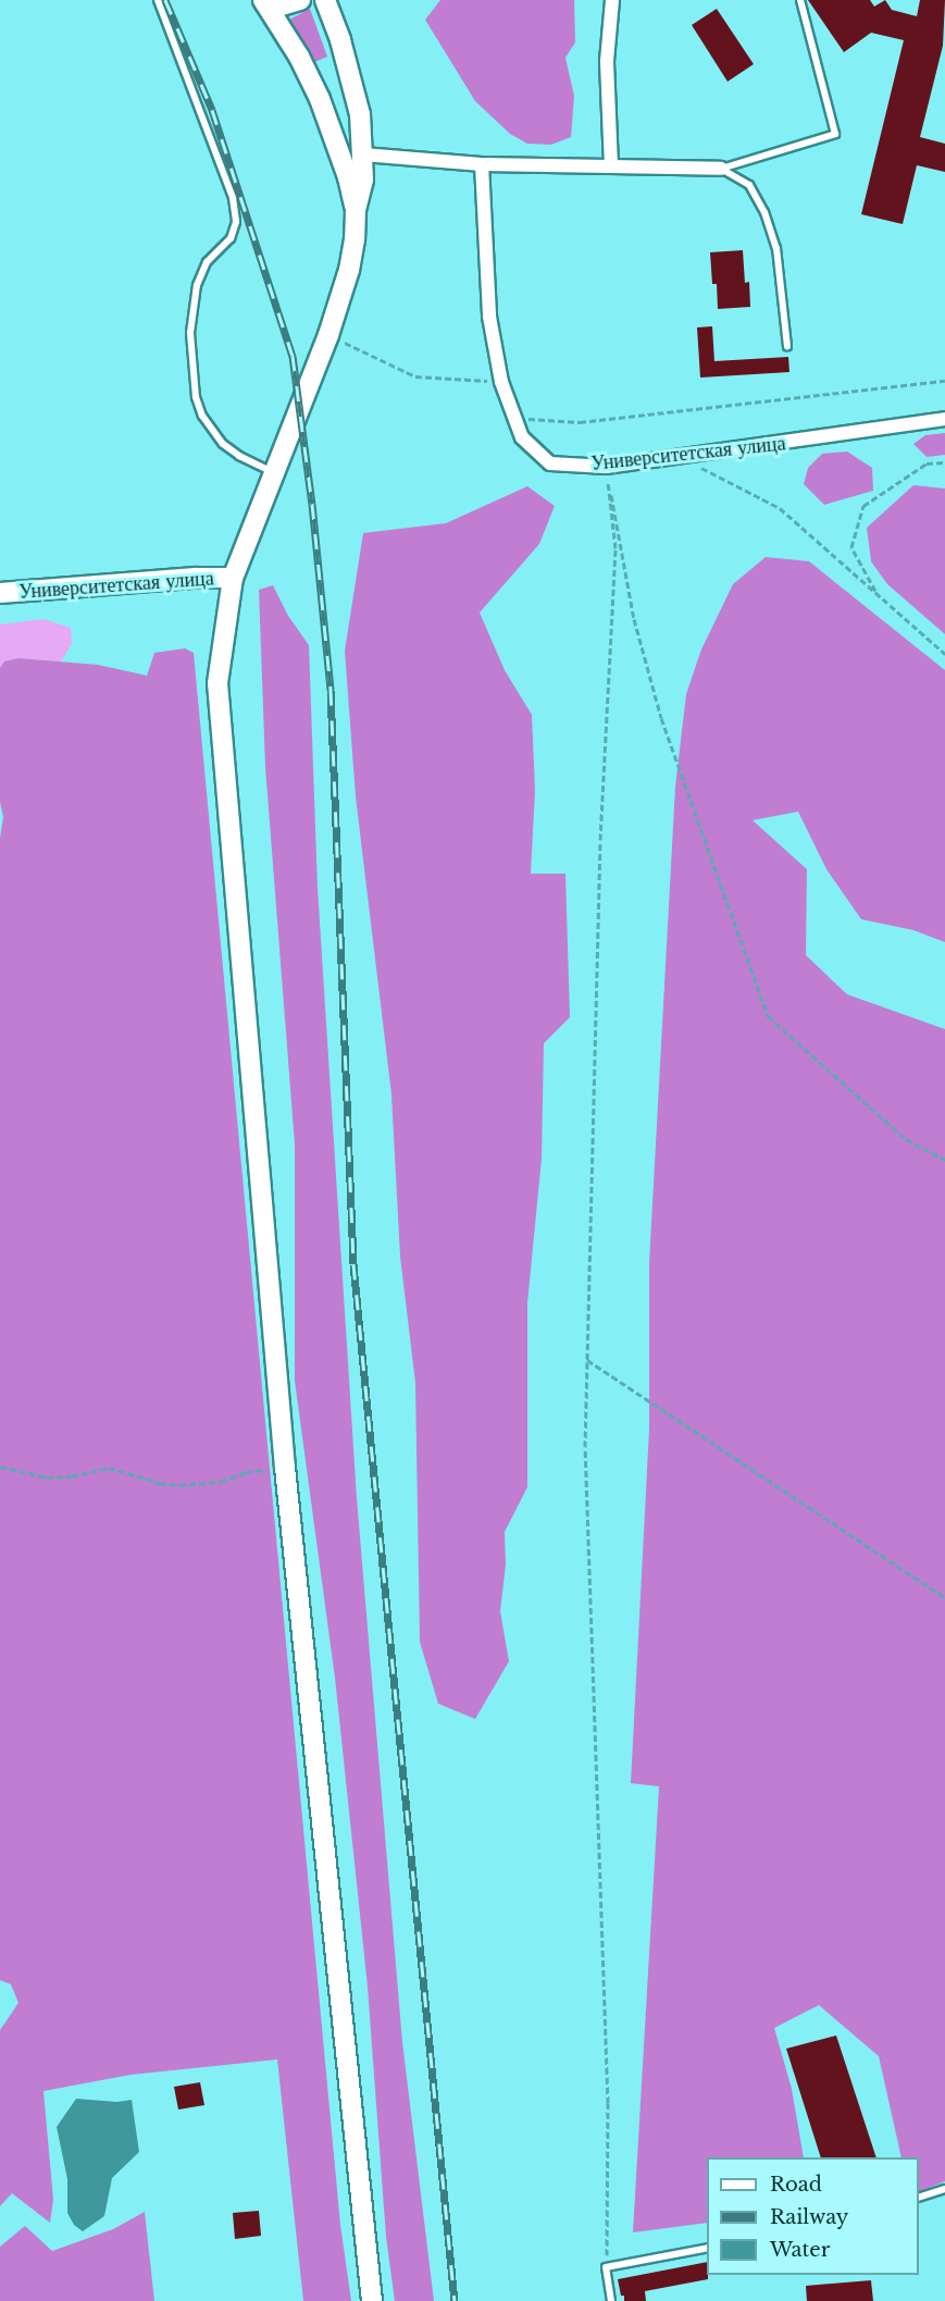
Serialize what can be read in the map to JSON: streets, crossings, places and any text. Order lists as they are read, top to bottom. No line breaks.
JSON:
{"streets":{"main road":["Университетская улица"]},"legend":["Road","Railway","Water"]}
